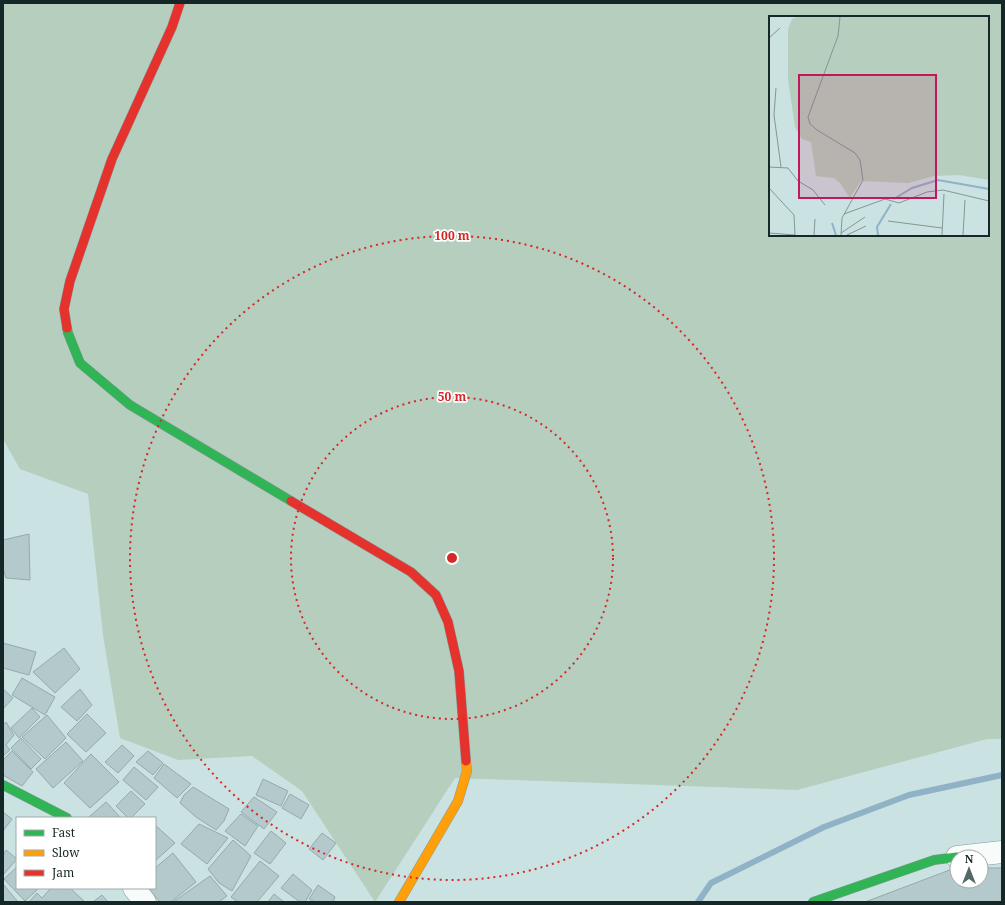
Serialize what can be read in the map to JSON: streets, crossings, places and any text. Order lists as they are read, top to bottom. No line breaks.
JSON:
{"legend":["Fast","Slow","Jam"],"north":"top","rings":["100 m","50 m"]}
